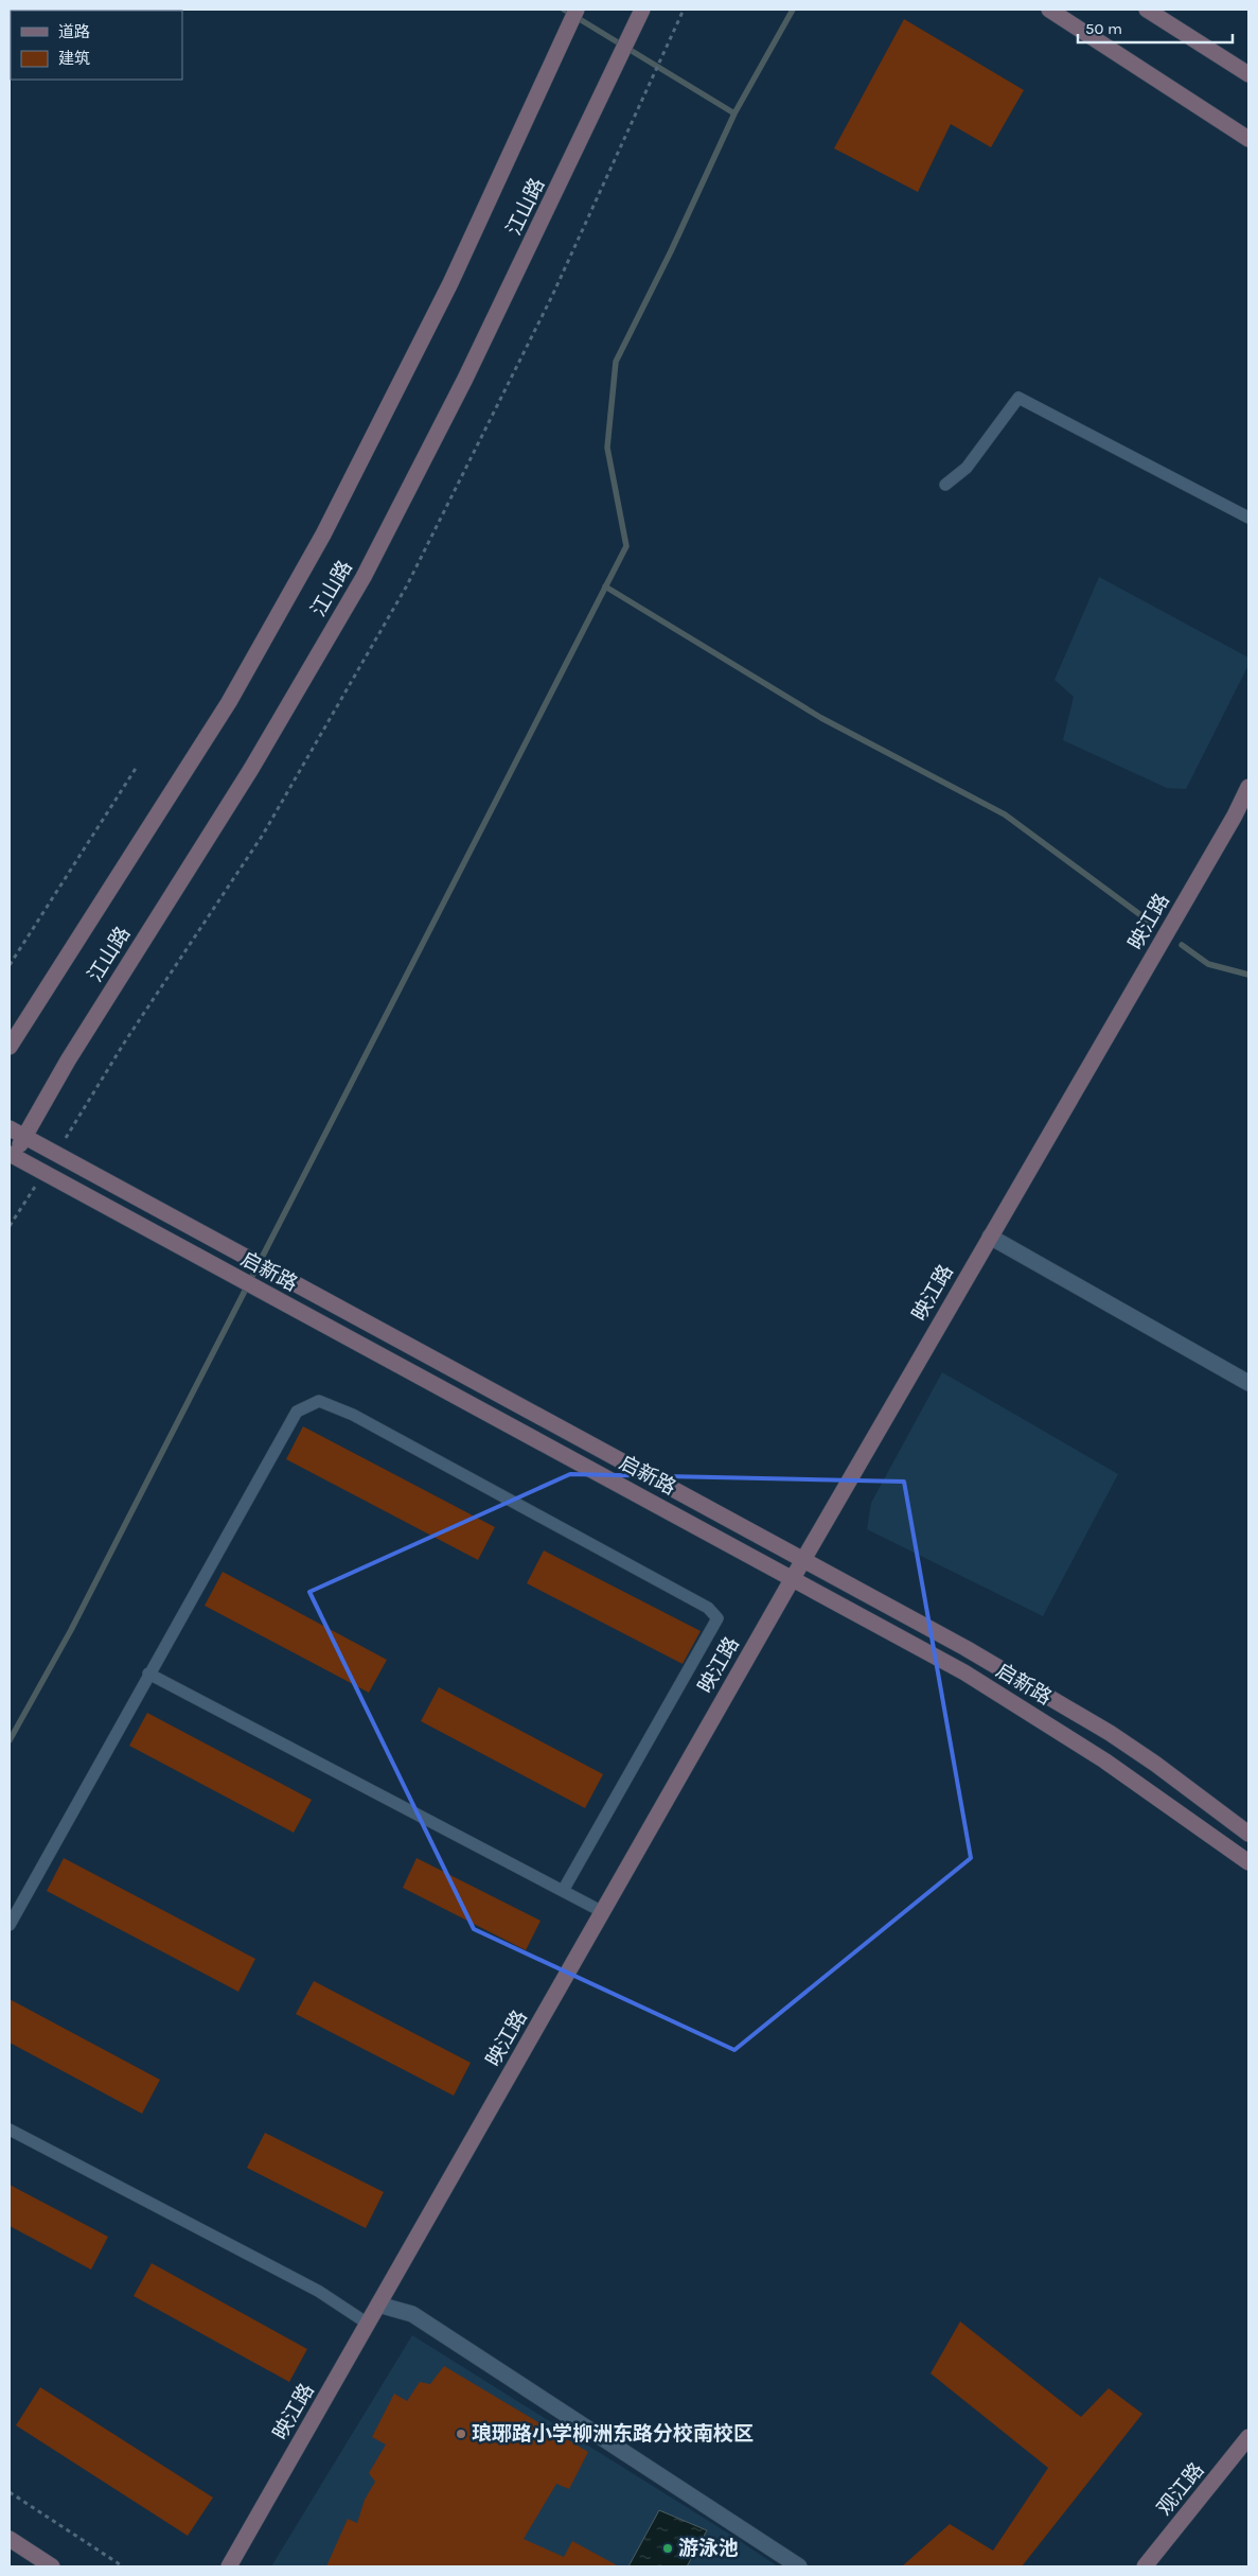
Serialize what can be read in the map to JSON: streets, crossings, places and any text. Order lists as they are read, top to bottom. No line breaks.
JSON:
{"streets":{"street":["江山路","映江路","启新路","观江路"]},"crossings":[["江山路","启新路"],["映江路","启新路"]],"places":["琅琊路小学柳洲东路分校南校区","游泳池"],"legend":["道路","建筑"],"scale_bar":"50 m"}
